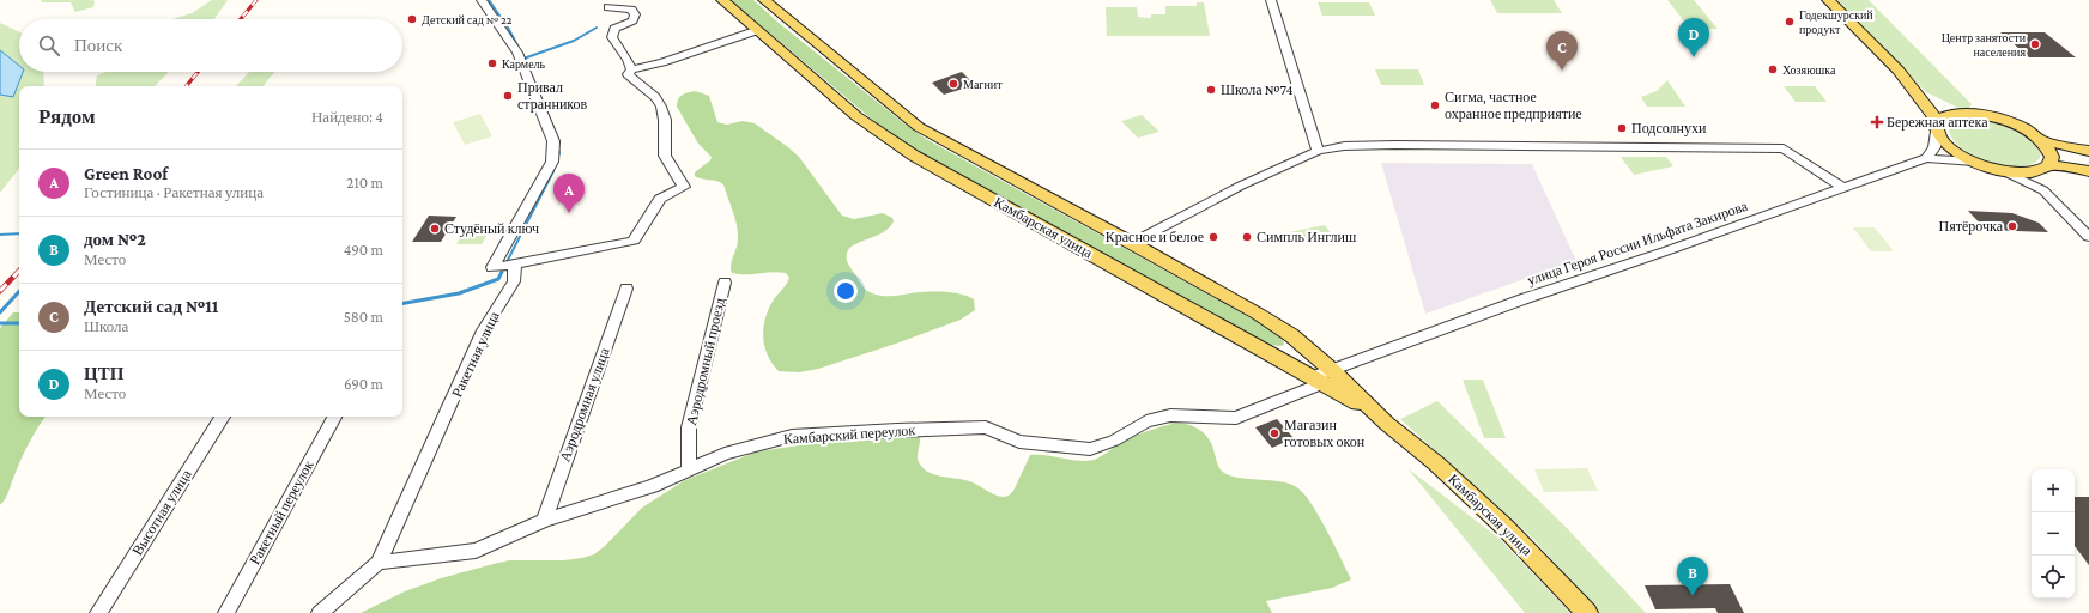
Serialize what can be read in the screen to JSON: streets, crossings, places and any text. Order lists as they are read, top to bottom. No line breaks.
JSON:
{"streets":{"main road":["Камбарская улица"],"street":["улица Героя России Ильфата Закирова","Ракетная улица","Аэродромный проезд","Аэродромная улица","Камбарский переулок","Высотная улица","Ракетный переулок"]},"crossings":[["Камбарская улица","улица Героя России Ильфата Закирова"],["Камбарская улица","Камбарский переулок"],["улица Героя России Ильфата Закирова","Камбарский переулок"],["Ракетная улица","Камбарский переулок"],["Аэродромный проезд","Камбарский переулок"],["Аэродромная улица","Камбарский переулок"]],"places":{"other":["Детский сад № 22","Годекшурский продукт","Центр занятости населения","Кармель","Хозяюшка","Магнит","Школа №74","Привал странников","Сигма, частное охранное предприятие","Подсолнухи","Пятёрочка","Студёный ключ","Красное и белое","Симпль Инглиш","Магазин готовых окон"],"health":["Бережная аптека"]},"page":{"pins":["D","C","A","B"],"search":"Поиск","heading":["Рядом","Найдено: 4"],"list":[{"mark":"A","name":"Green Roof","note":"Гостиница · Ракетная улица","value":"210 m"},{"mark":"B","name":"дом №2","note":"Место","value":"490 m"},{"mark":"C","name":"Детский сад №11","note":"Школа","value":"580 m"},{"mark":"D","name":"ЦТП","note":"Место","value":"690 m"}],"map_buttons":["+","−"]}}
